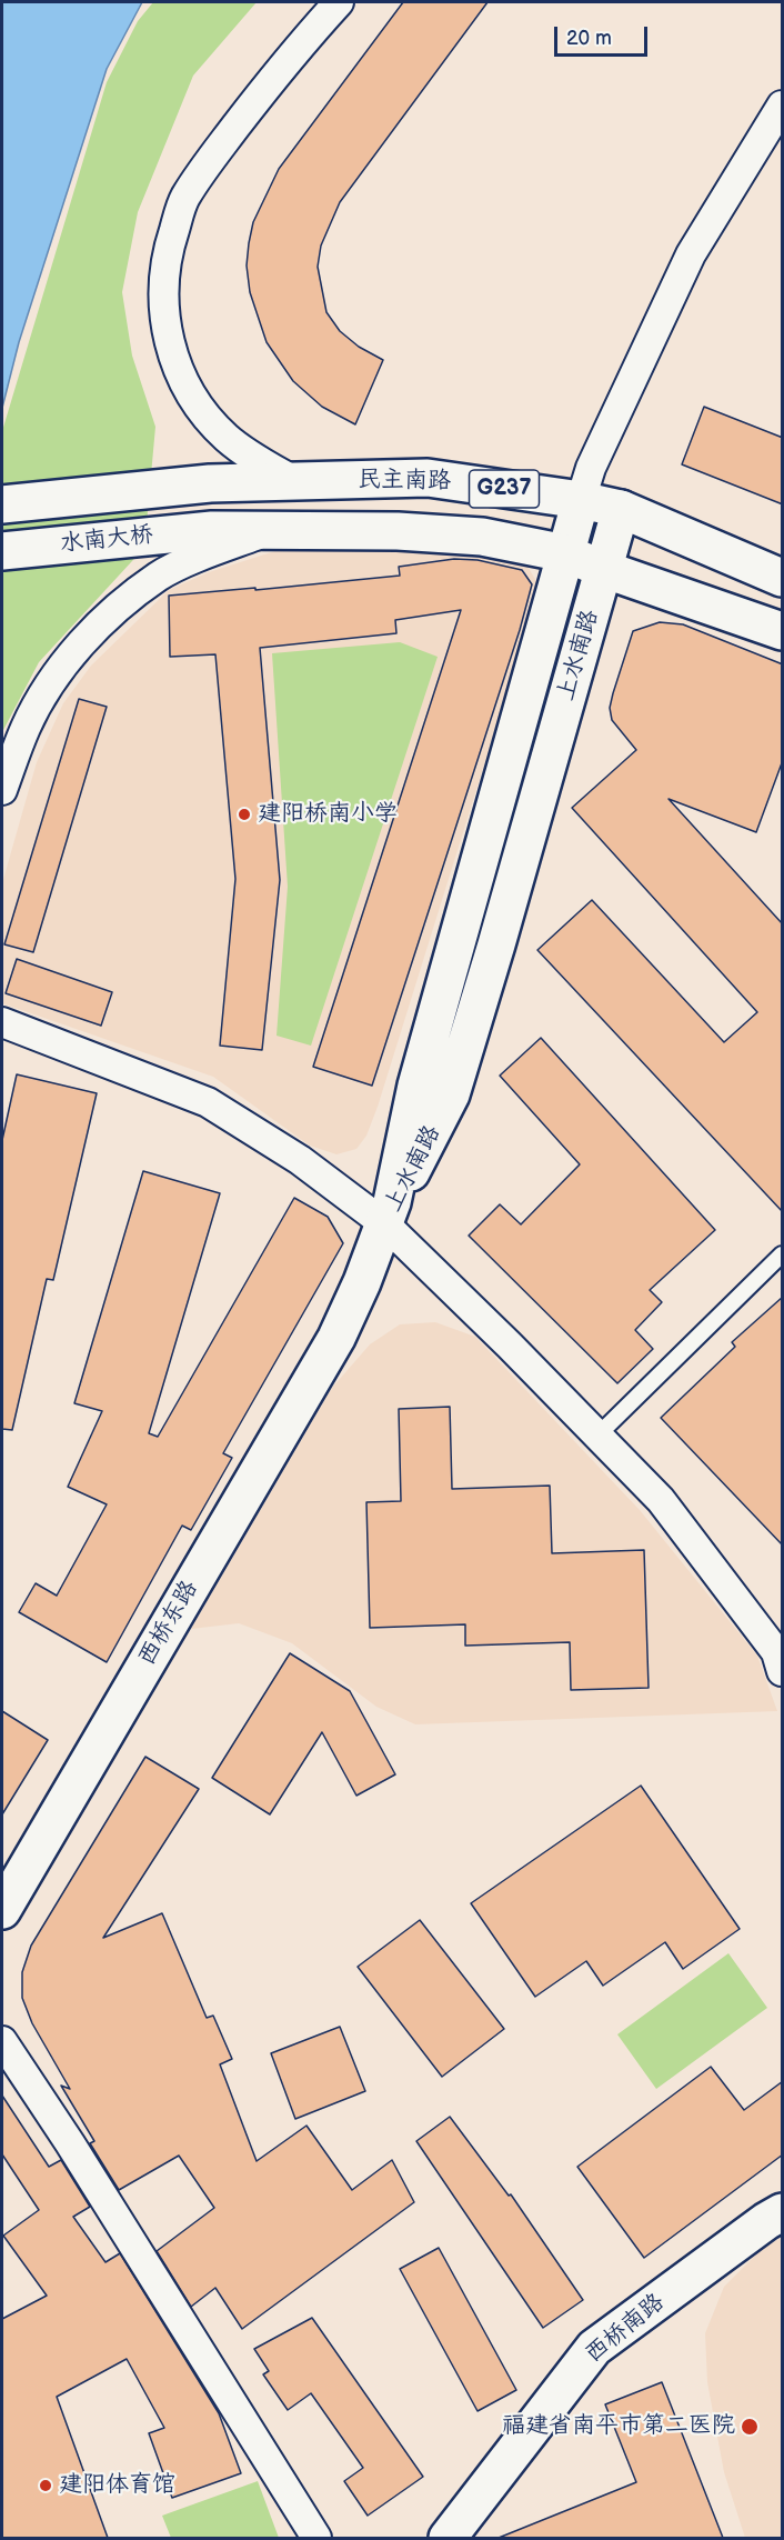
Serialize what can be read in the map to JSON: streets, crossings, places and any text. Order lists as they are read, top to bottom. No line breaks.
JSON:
{"streets":{"main road":["民主南路","G237","水南大桥","上水南路","西桥东路","西桥南路"]},"crossings":[["民主南路","水南大桥"],["民主南路","上水南路"],["G237","水南大桥"],["G237","上水南路"],["上水南路","西桥东路"]],"places":["建阳桥南小学","福建省南平市第二医院","建阳体育馆"],"scale_bar":"20 m"}
